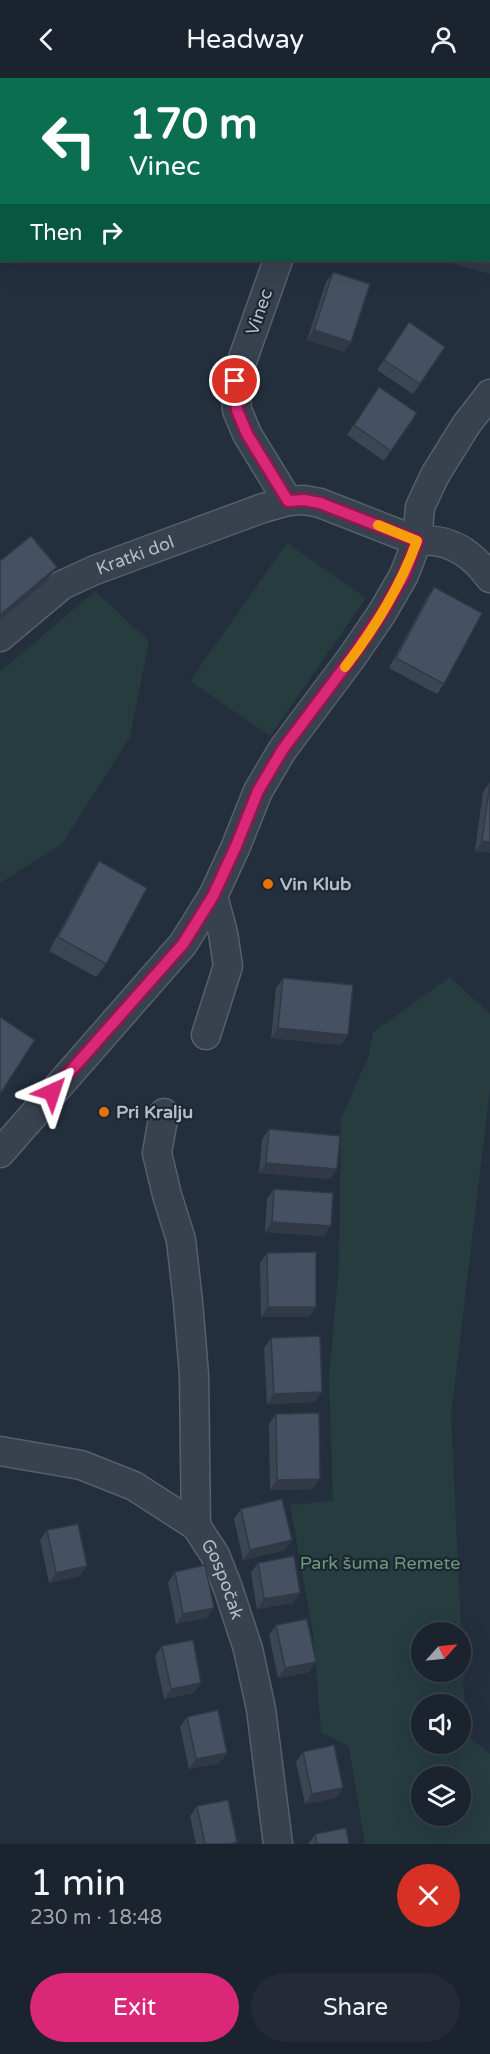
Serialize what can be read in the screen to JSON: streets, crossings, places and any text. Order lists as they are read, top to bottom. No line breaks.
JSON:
{"streets":{"street":["Vinec","Kratki dol","Gospočak"]},"crossings":[["Vinec","Kratki dol"]],"parks":["Park šuma Remete"],"places":["Vin Klub","Pri Kralju"],"north":"top right","page":{"header":"Headway","turn":["170 m","Vinec"],"then":"Then","heading":["1 min","230 m · 18:48"],"buttons":["Exit","Share"]}}
